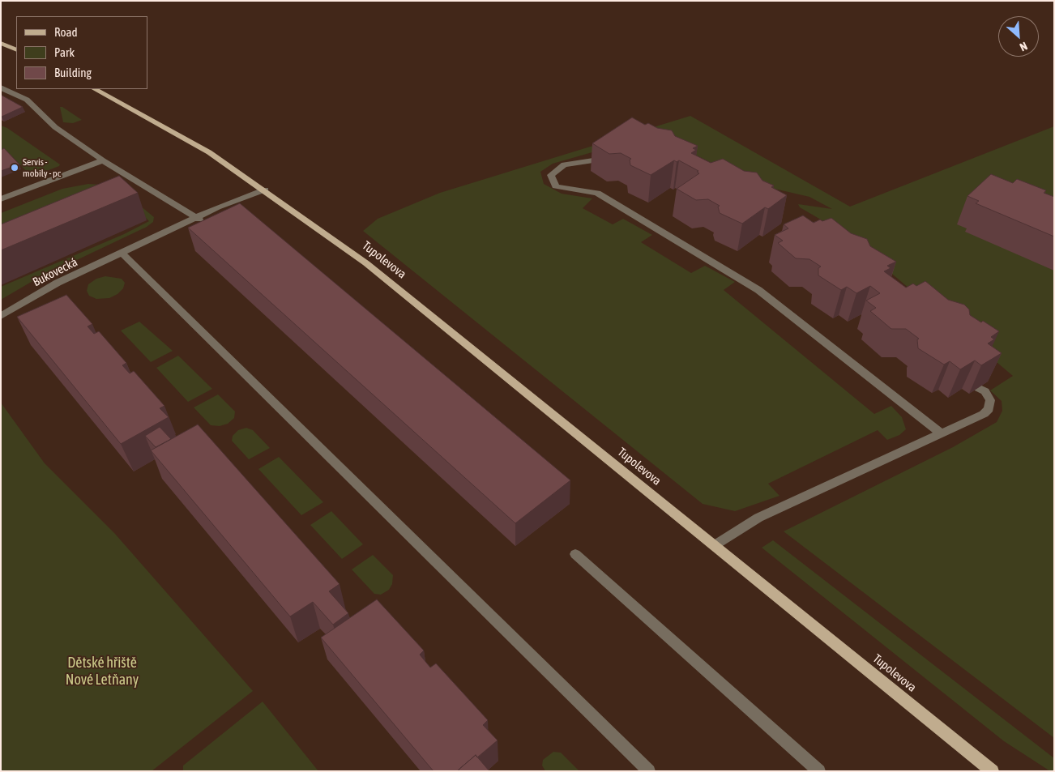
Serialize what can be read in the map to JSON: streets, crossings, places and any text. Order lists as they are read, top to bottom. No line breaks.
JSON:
{"streets":{"main road":["Tupolevova"],"street":["Bukovecká"]},"parks":["Dětské hřiště Nové Letňany"],"places":["Servis - mobily - pc"],"legend":["Road","Park","Building"],"north":"bottom right"}
